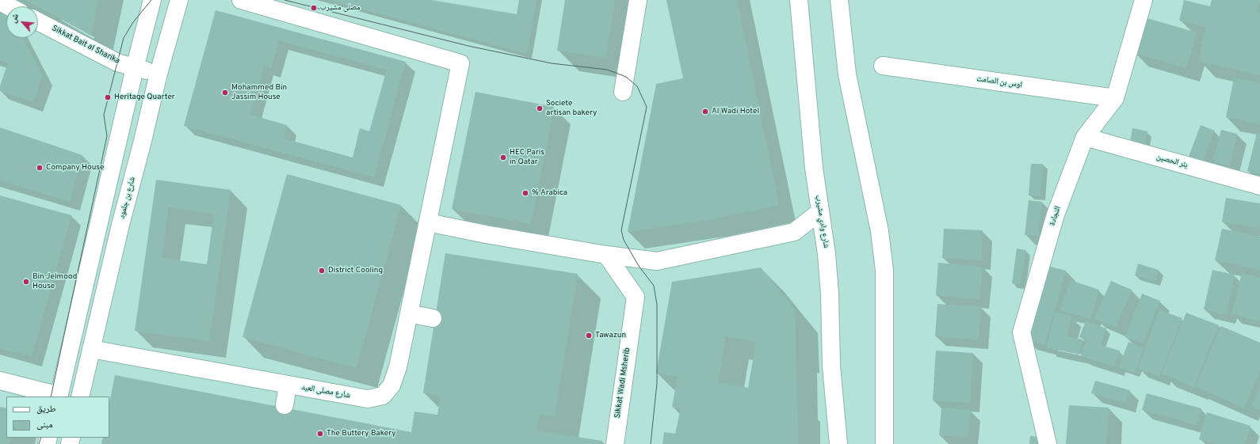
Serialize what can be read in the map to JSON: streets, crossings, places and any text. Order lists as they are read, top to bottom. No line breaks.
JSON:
{"streets":{"street":["Sikkat Bait al Sharika","اوس بن الصامت","بئر الحصين","شارع بن جلمود","النجادة","شارع وادي مشيرب","Sikkat Wadi Msherib","شارع مصلى العيد"]},"crossings":[["Sikkat Bait al Sharika","شارع بن جلمود"],["اوس بن الصامت","النجادة"],["بئر الحصين","النجادة"],["شارع بن جلمود","شارع مصلى العيد"]],"places":["مصلى مشيرب","Mohammed Bin Jassim House","Heritage Quarter","Societe artisan bakery","Al Wadi Hotel","HEC Paris in Qatar","Company House","% Arabica","District Cooling","Bin Jelmood House","Tawazun","The Buttery Bakery"],"legend":["طريق","مبنى"],"north":"top left"}
